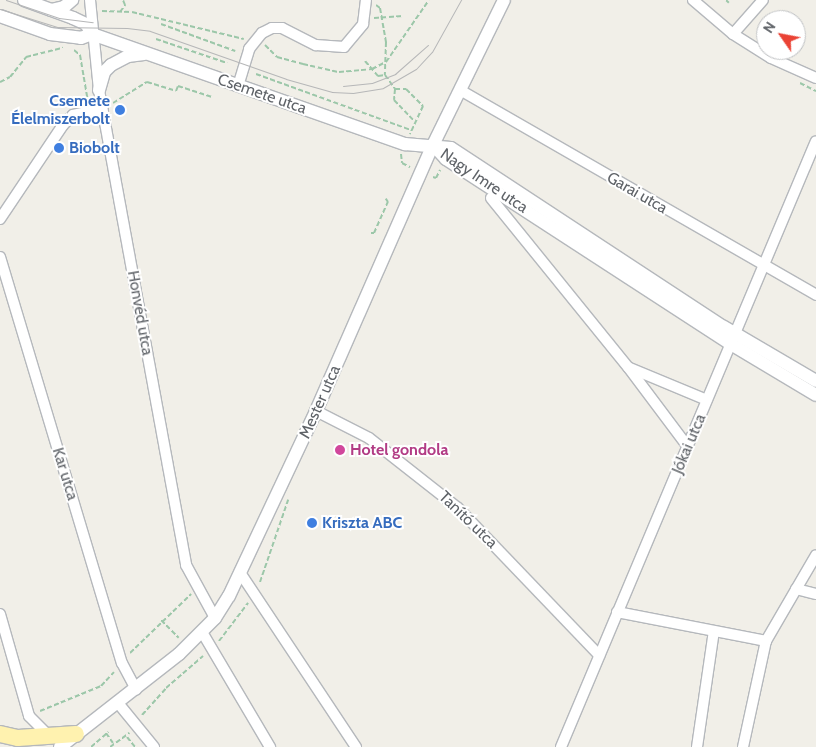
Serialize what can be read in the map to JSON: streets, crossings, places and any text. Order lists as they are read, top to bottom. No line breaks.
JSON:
{"streets":{"street":["Csemete utca","Nagy Imre utca","Garai utca","Honvéd utca","Mester utca","Jókai utca","Kar utca","Tanító utca"]},"crossings":[["Csemete utca","Nagy Imre utca"],["Csemete utca","Honvéd utca"],["Csemete utca","Mester utca"],["Nagy Imre utca","Mester utca"],["Nagy Imre utca","Jókai utca"],["Garai utca","Mester utca"],["Garai utca","Jókai utca"],["Honvéd utca","Mester utca"],["Mester utca","Kar utca"],["Mester utca","Tanító utca"],["Jókai utca","Tanító utca"]],"places":["Csemete Élelmiszerbolt","Biobolt","Hotel gondola","Kriszta ABC"],"north":"top left"}
